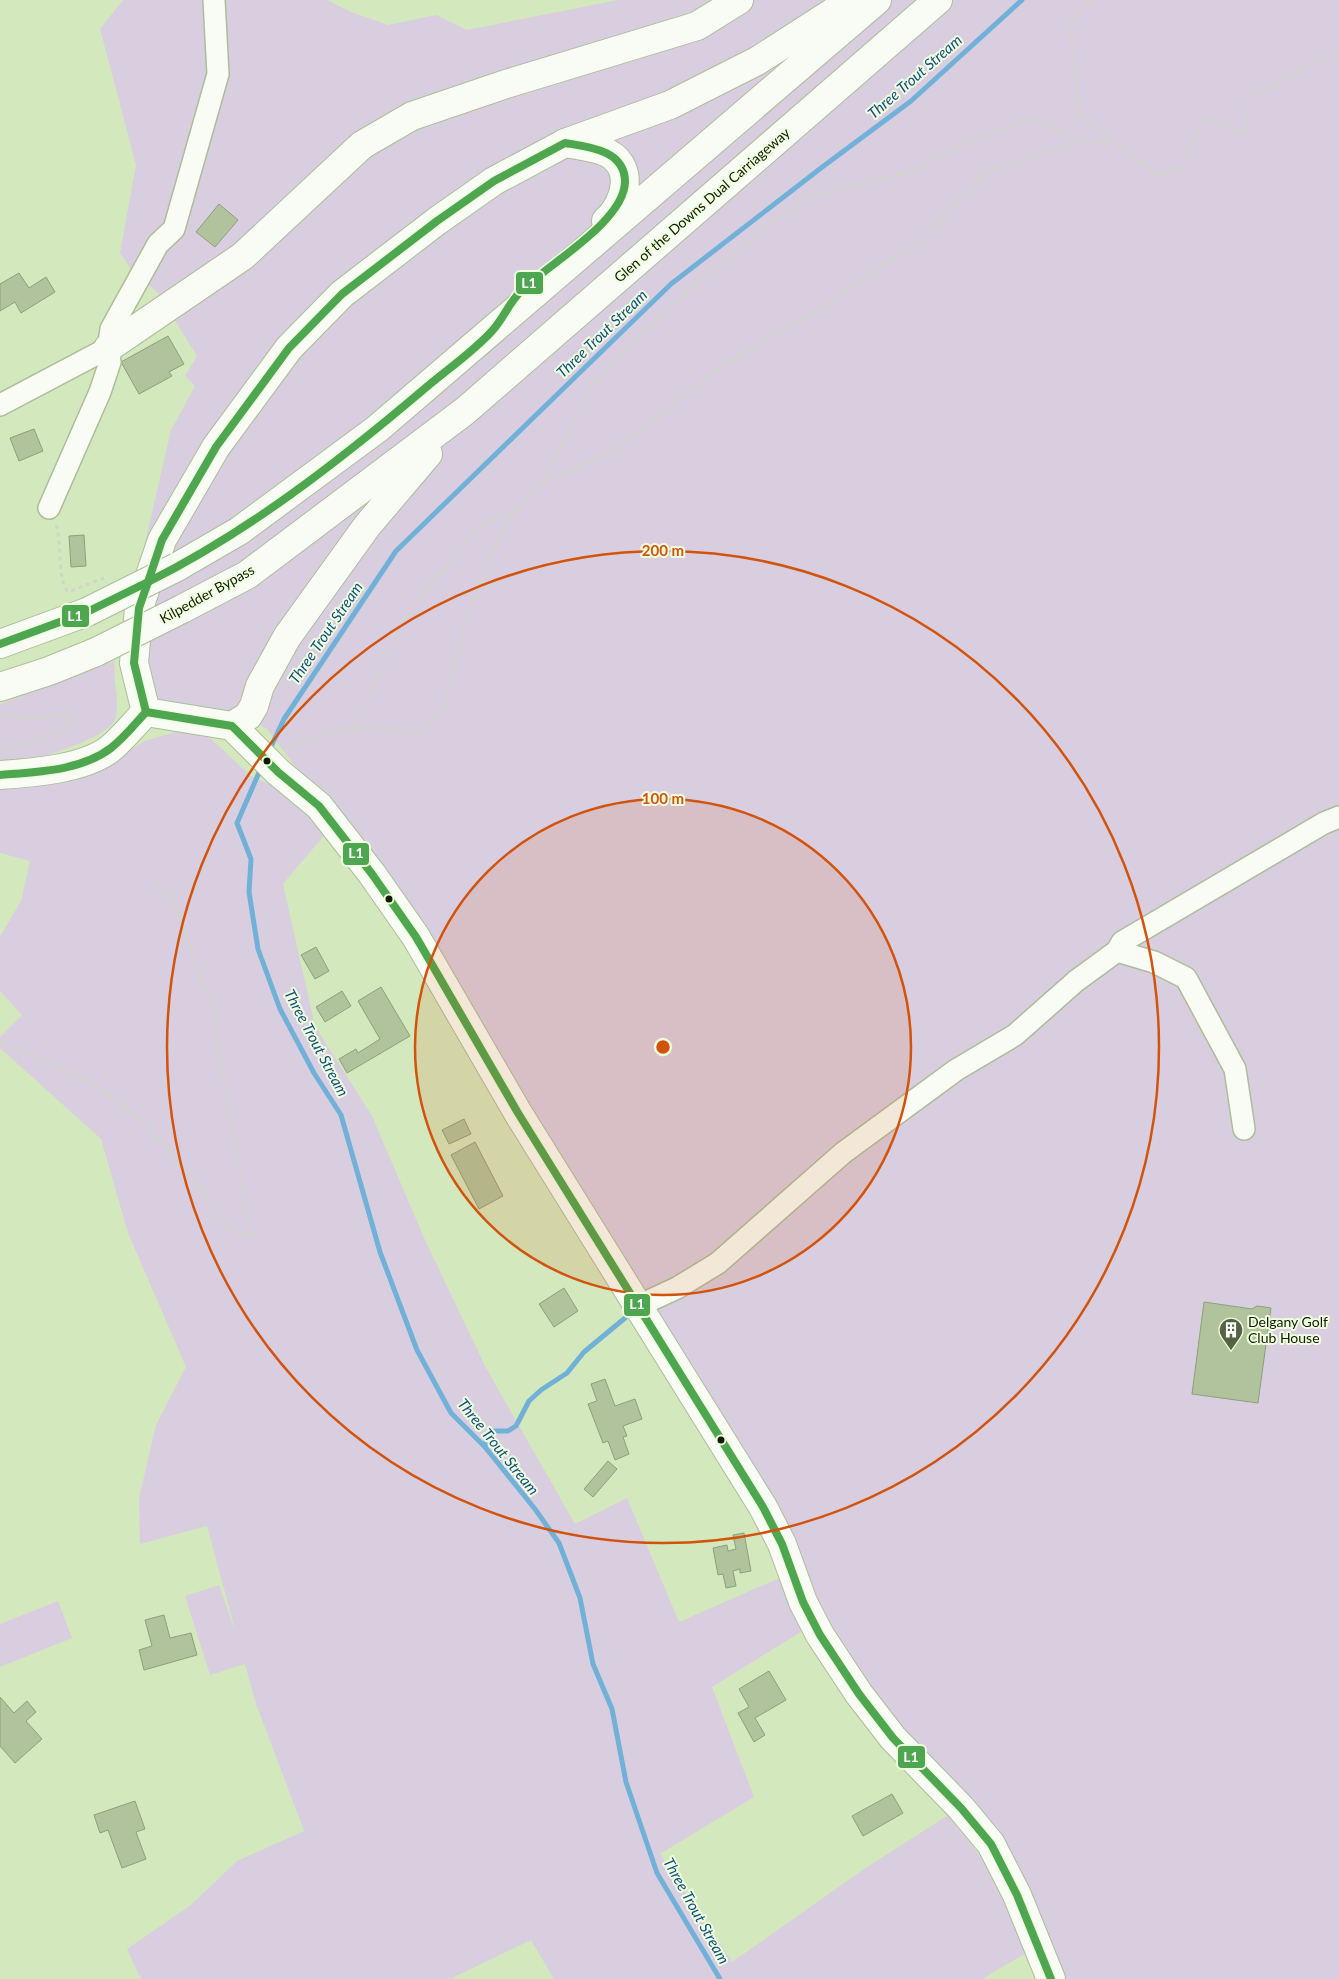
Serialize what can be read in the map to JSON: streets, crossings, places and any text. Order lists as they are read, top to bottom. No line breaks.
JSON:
{"streets":{"main road":["Glen of the Downs Dual Carriageway","Kilpedder Bypass"]},"crossings":[["Glen of the Downs Dual Carriageway","Kilpedder Bypass"]],"water":["Three Trout Stream"],"places":{"building":["Delgany Golf Club House"]},"lines":["transit line L1"],"rings":["200 m","100 m"]}
